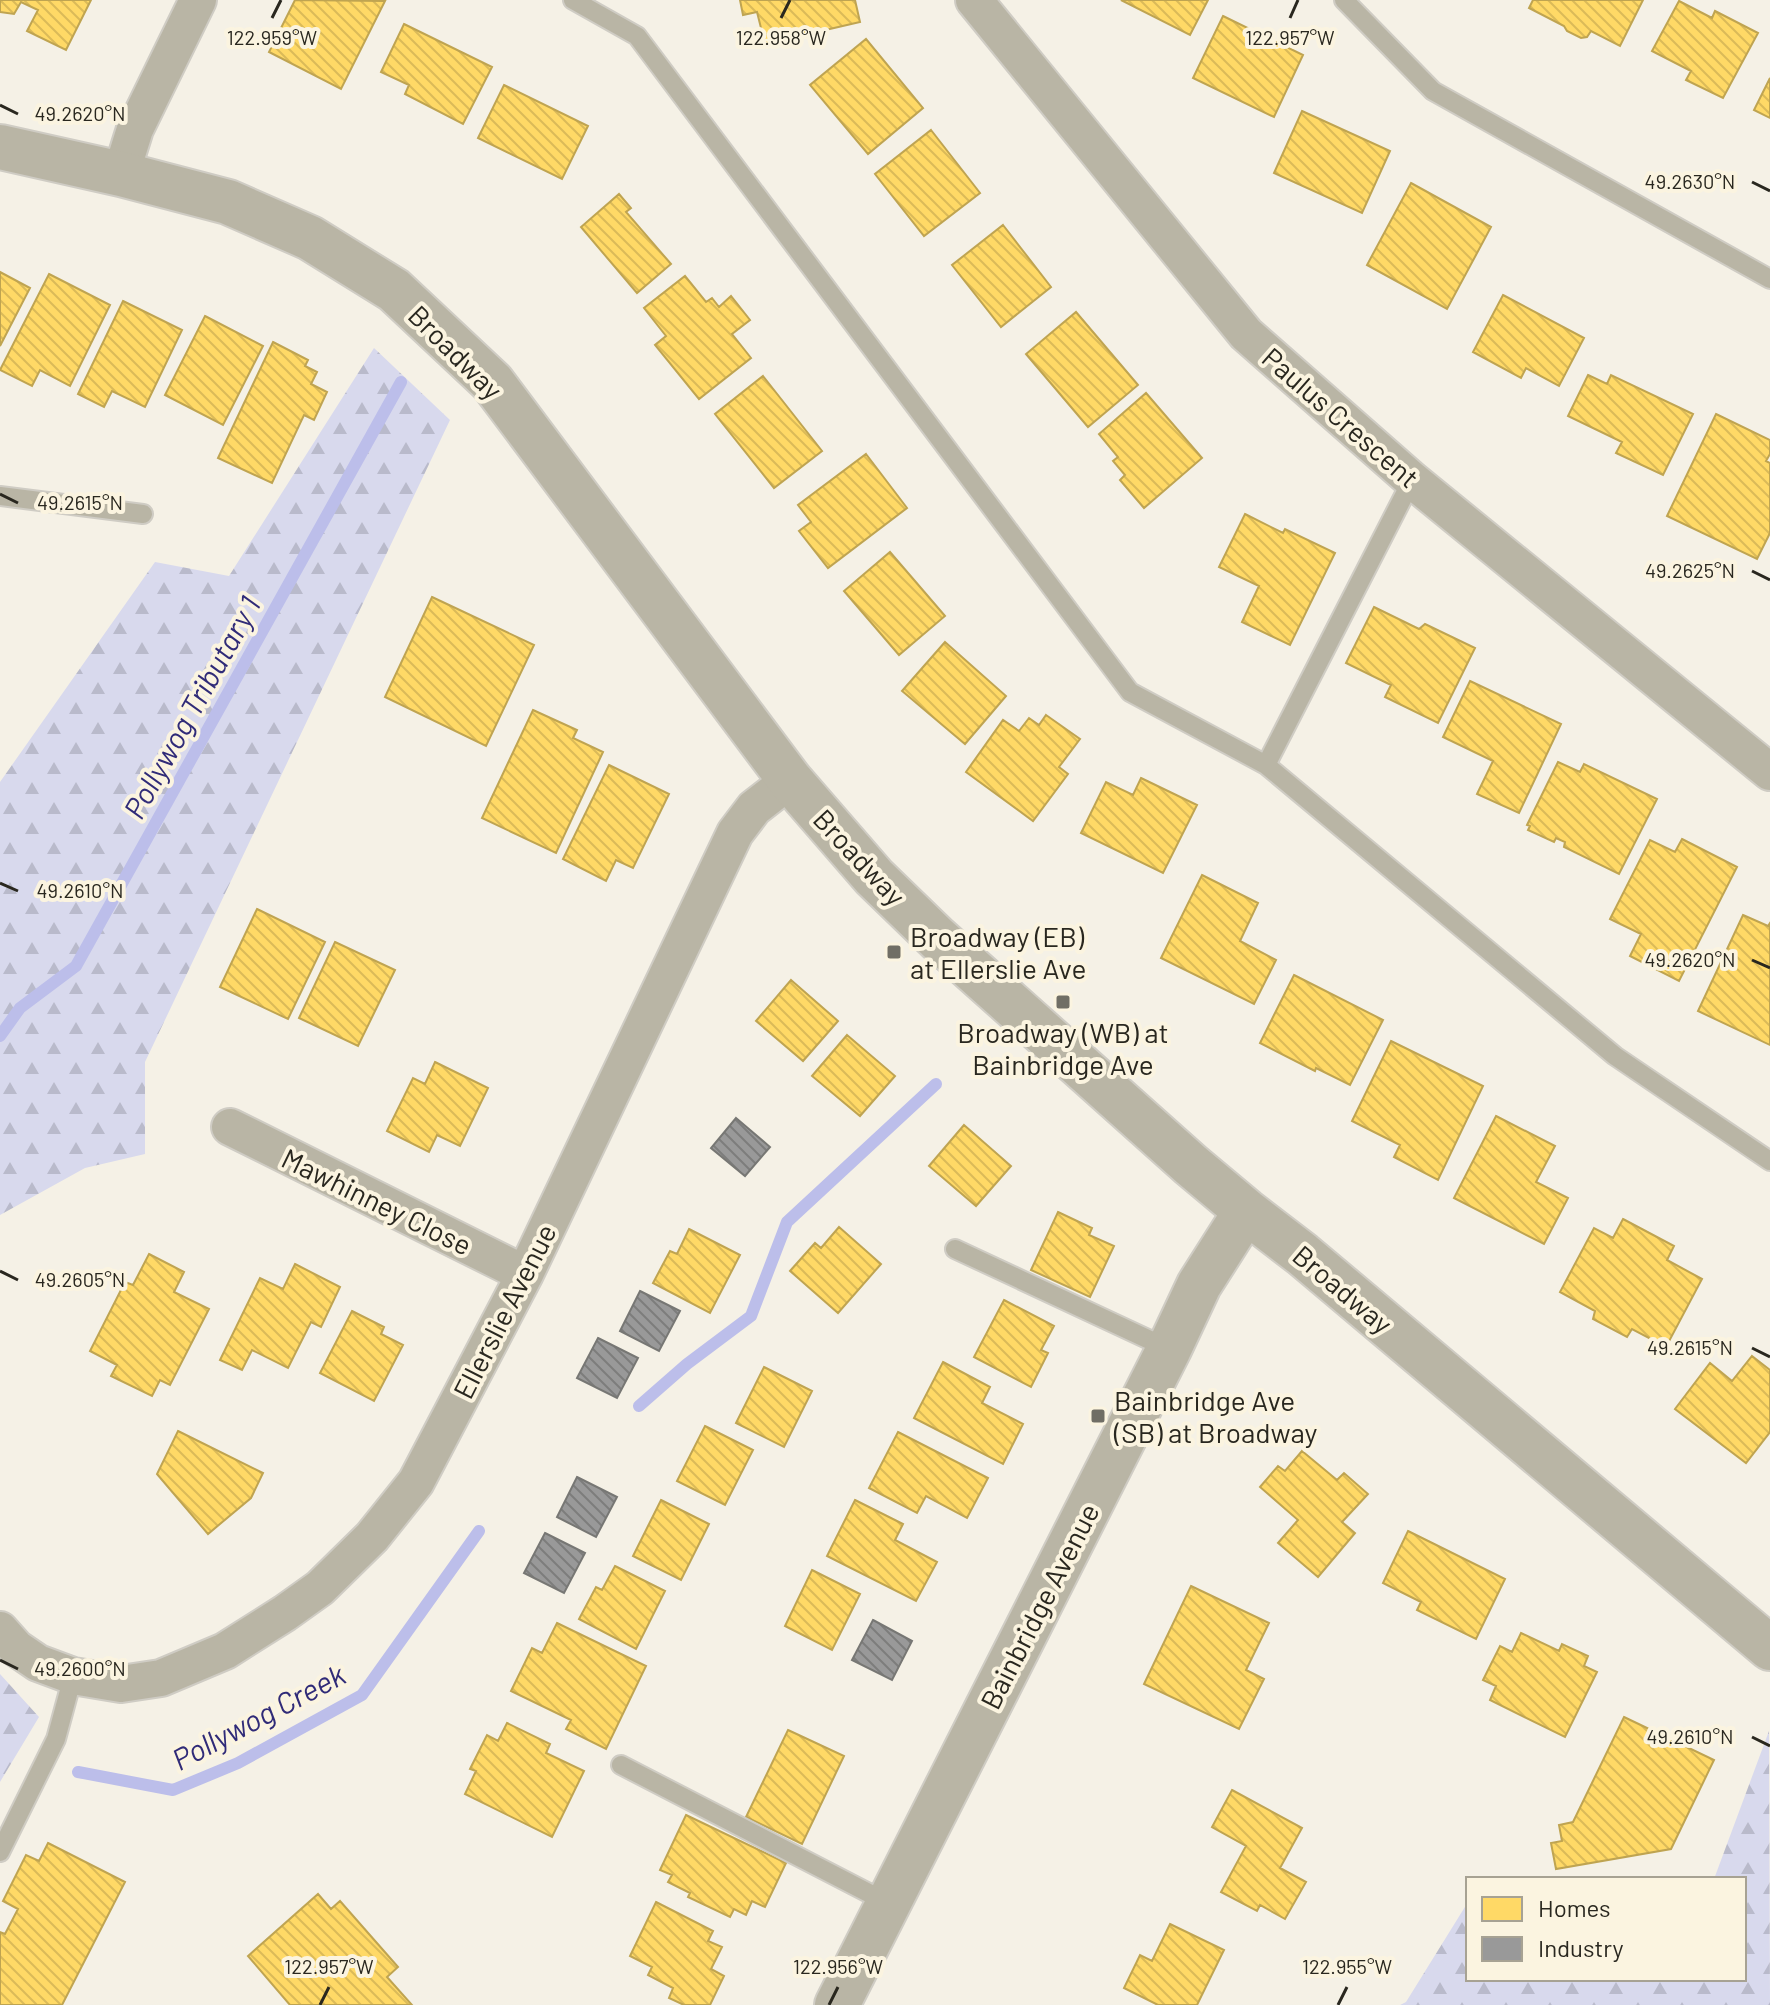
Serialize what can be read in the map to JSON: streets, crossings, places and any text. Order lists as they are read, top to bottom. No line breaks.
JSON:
{"streets":{"street":["Broadway","Paulus Crescent","Mawhinney Close","Ellerslie Avenue","Bainbridge Avenue"]},"crossings":[["Broadway","Ellerslie Avenue"],["Broadway","Bainbridge Avenue"],["Mawhinney Close","Ellerslie Avenue"]],"water":["Pollywog Tributary 1","Pollywog Creek"],"places":{"transit":["Broadway (EB) at Ellerslie Ave","Broadway (WB) at Bainbridge Ave","Bainbridge Ave (SB) at Broadway"]},"legend":["Homes","Industry"],"coordinates":["122.959°W","122.958°W","122.957°W","49.2620°N","49.2630°N","49.2615°N","49.2625°N","49.2610°N","49.2605°N","49.2600°N","122.956°W","122.955°W"]}
